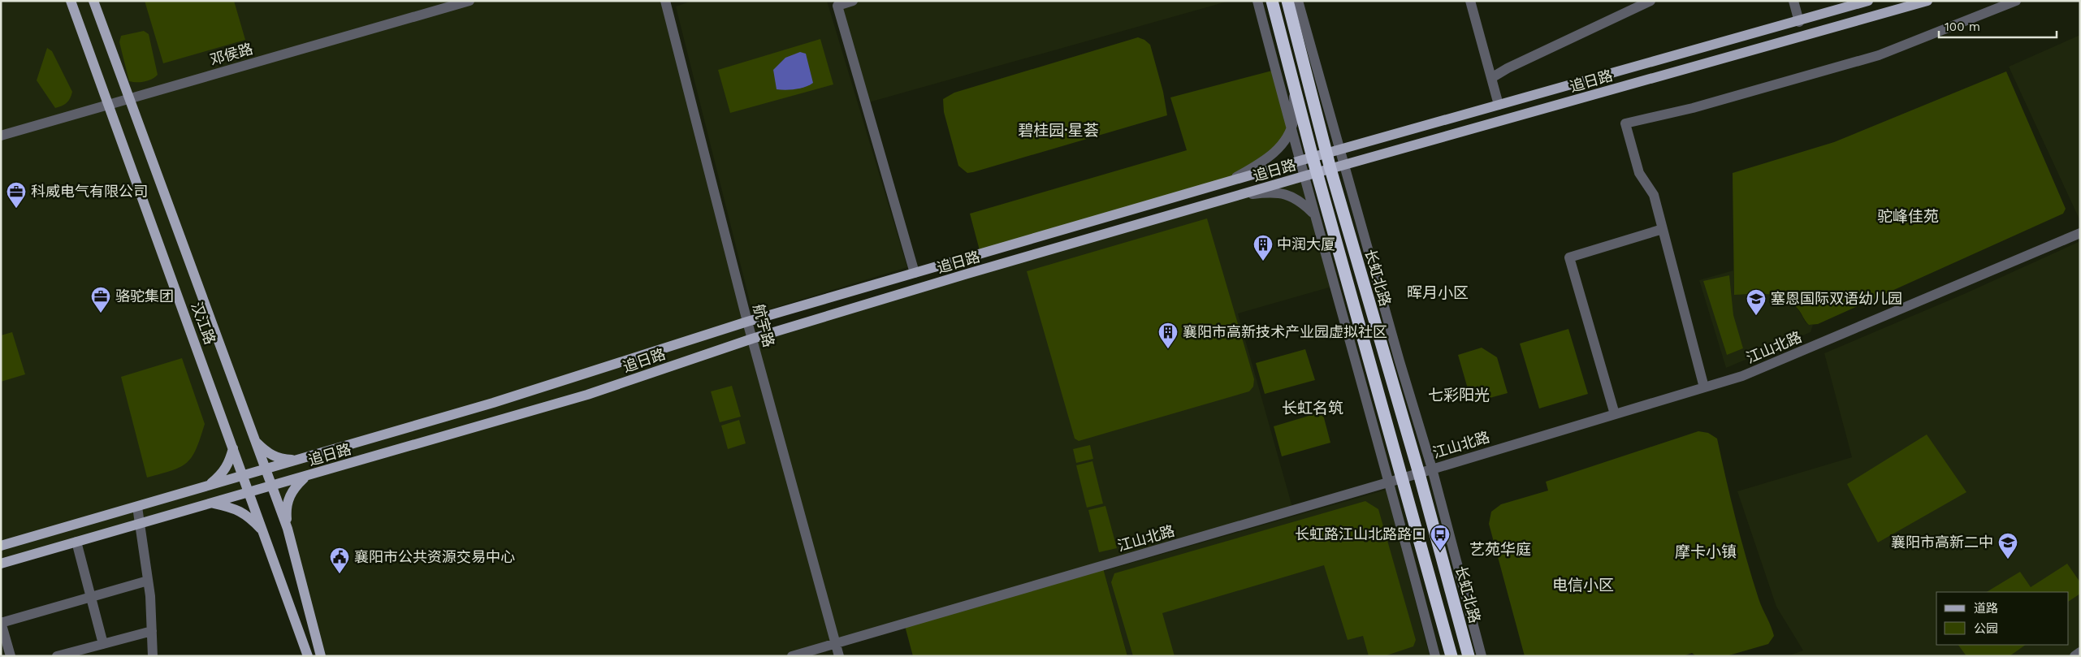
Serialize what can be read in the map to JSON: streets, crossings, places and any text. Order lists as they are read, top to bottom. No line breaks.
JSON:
{"streets":{"highway":["长虹北路"],"main road":["追日路","汉江路"],"street":["邓侯路","航宇路","江山北路"]},"crossings":[["邓侯路","汉江路"],["追日路","长虹北路"],["追日路","汉江路"],["追日路","航宇路"],["长虹北路","江山北路"],["航宇路","江山北路"]],"districts":["碧桂园·星荟","驼峰佳苑","晖月小区","七彩阳光","长虹名筑","艺苑华庭","摩卡小镇","电信小区"],"places":{"office":["科威电气有限公司","骆驼集团"],"building":["中润大厦","襄阳市高新技术产业园虚拟社区"],"school or university":["塞恩国际双语幼儿园","襄阳市高新二中"],"bus stop":["长虹路江山北路路口"],"public building":["襄阳市公共资源交易中心"]},"legend":["道路","公园"],"scale_bar":"100 m"}
